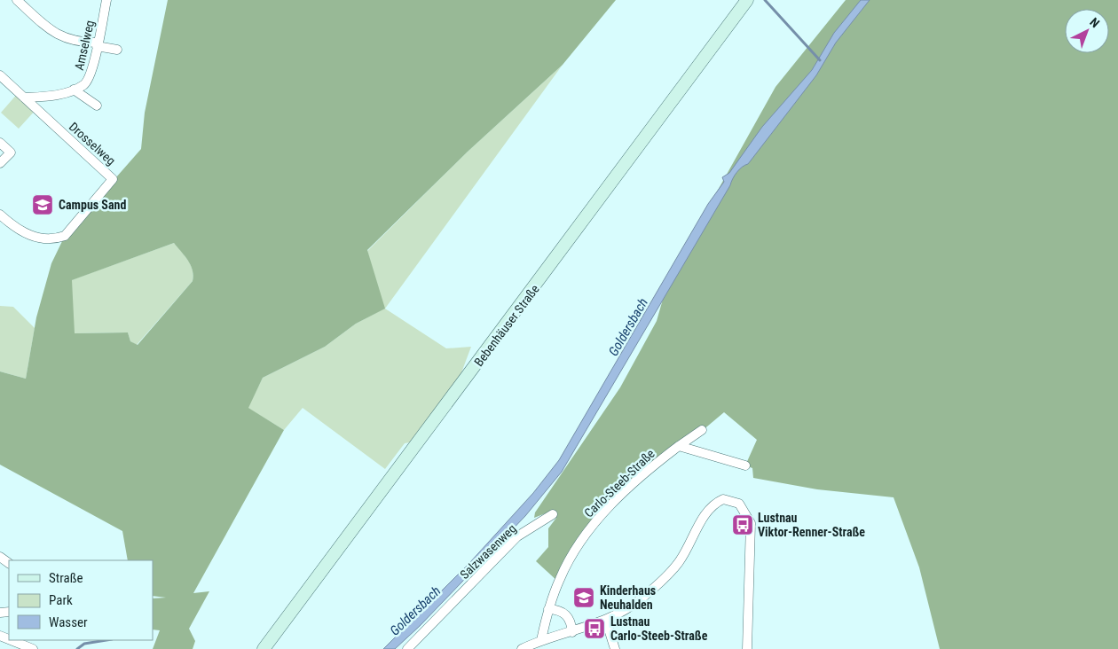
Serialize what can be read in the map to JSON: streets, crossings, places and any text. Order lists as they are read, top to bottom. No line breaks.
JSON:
{"streets":{"main road":["Bebenhäuser Straße"],"street":["Amselweg","Drosselweg","Carlo-Steeb-Straße","Salzwasenweg"]},"crossings":[["Amselweg","Drosselweg"]],"water":["Goldersbach"],"places":{"school or university":["Campus Sand","Kinderhaus Neuhalden"],"bus stop":["Lustnau Viktor-Renner-Straße","Lustnau Carlo-Steeb-Straße"]},"legend":["Straße","Park","Wasser"],"north":"top right"}
